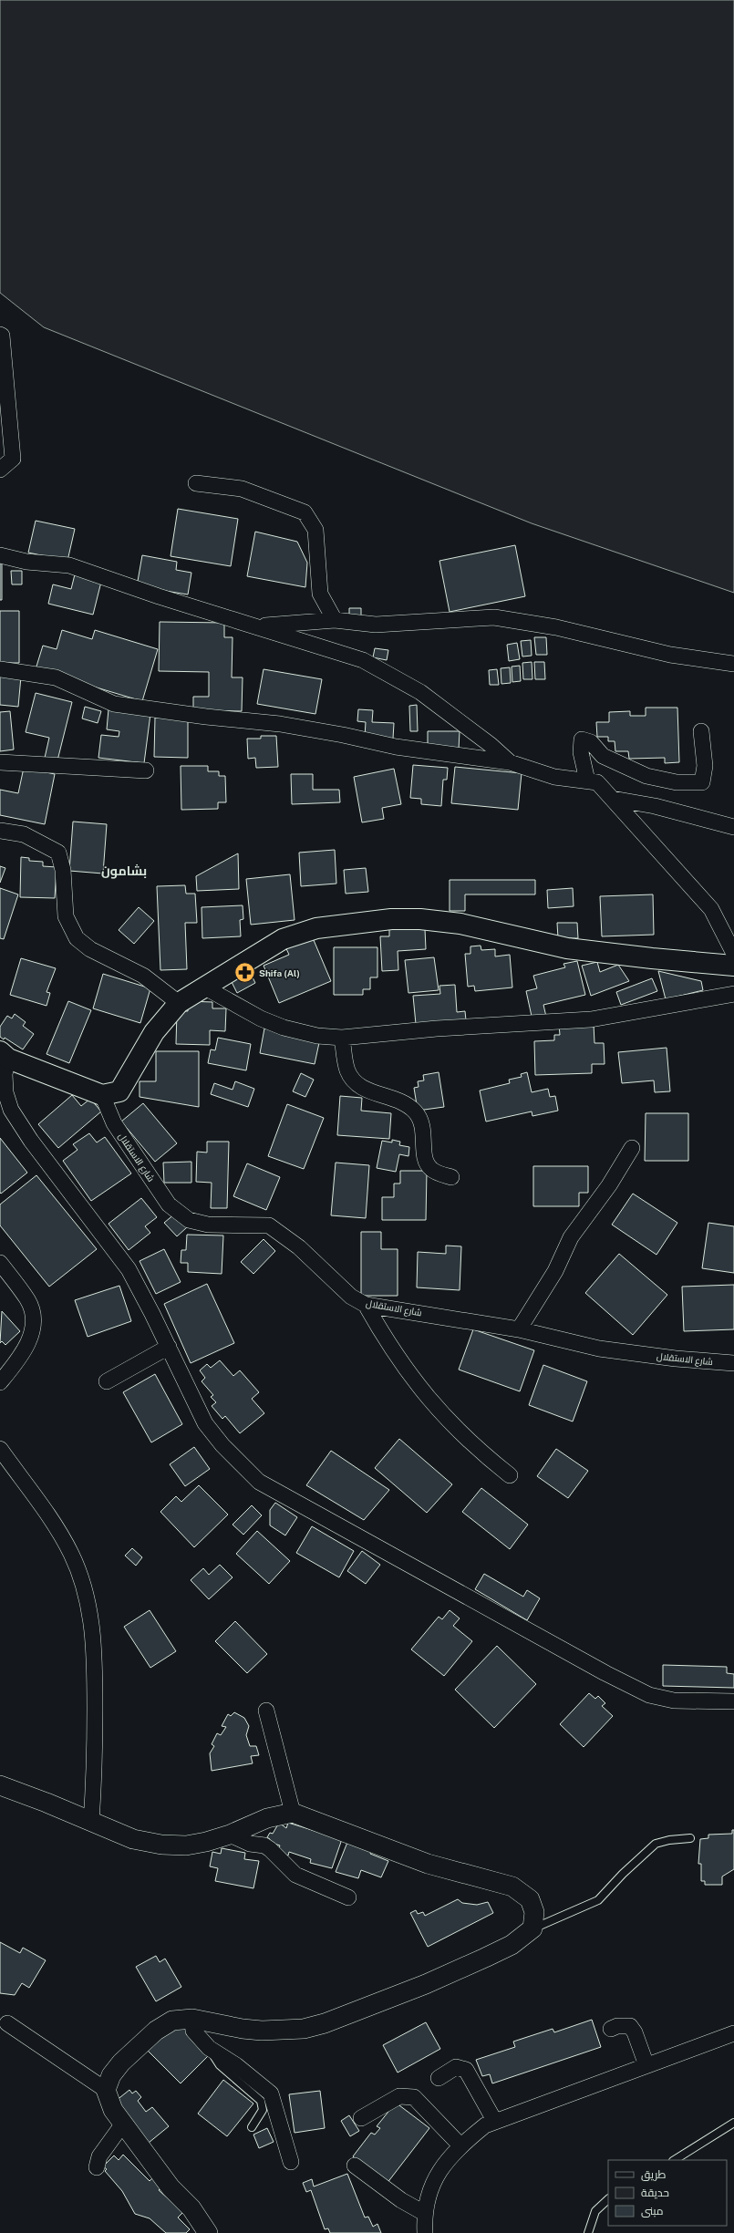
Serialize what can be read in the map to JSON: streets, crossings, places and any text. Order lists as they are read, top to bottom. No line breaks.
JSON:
{"streets":{"street":["شارع الاستقلال"]},"districts":["بشامون"],"places":{"pharmacy":["Shifa (Al)"]},"legend":["طريق","حديقة","مبنى"]}
